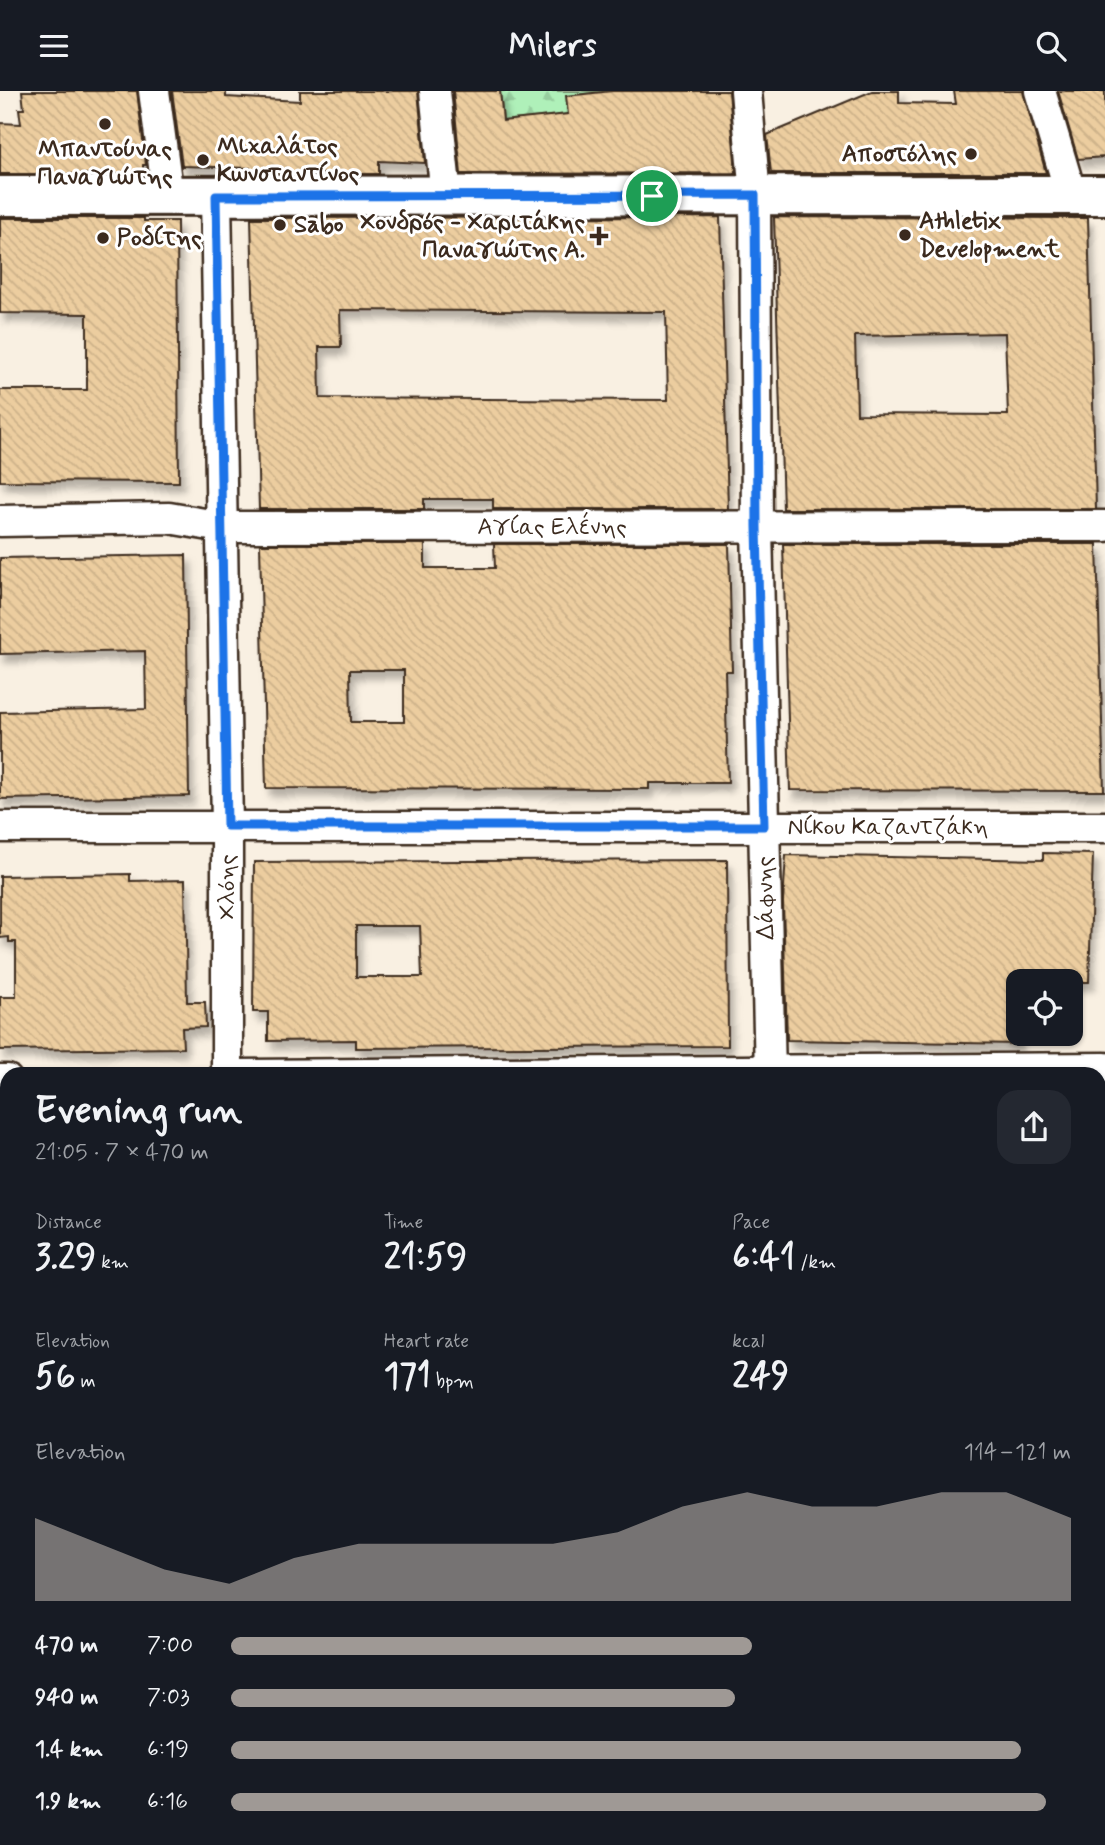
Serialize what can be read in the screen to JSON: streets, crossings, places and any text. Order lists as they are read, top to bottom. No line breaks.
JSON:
{"streets":{"street":["Αγίας Ελένης","Νίκου Καζαντζάκη","Χλόης","Δάφνης"]},"crossings":[["Αγίας Ελένης","Χλόης"],["Αγίας Ελένης","Δάφνης"],["Νίκου Καζαντζάκη","Χλόης"],["Νίκου Καζαντζάκη","Δάφνης"]],"places":{"other":["Μπαντούνας Παναγιώτης","Αποστόλης","Μιχαλάτος Κωνσταντίνος","Sabo","Athletix Development","Ροδίτης"],"health":["Χονδρός - Χαριτάκης Παναγιώτης Α."]},"page":{"header":"Milers","heading":["Evening run","21:05 · 7 × 470 m"],"stats":[["Distance","3.29 km"],["Time","21:59"],["Pace","6:41 /km"],["Elevation","56 m"],["Heart rate","171 bpm"],["kcal","249"]],"chart":["Elevation","114–121 m"],"list":[{"name":"470 m","note":"7:00"},{"name":"940 m","note":"7:03"},{"name":"1.4 km","note":"6:19"},{"name":"1.9 km","note":"6:16"}]}}
